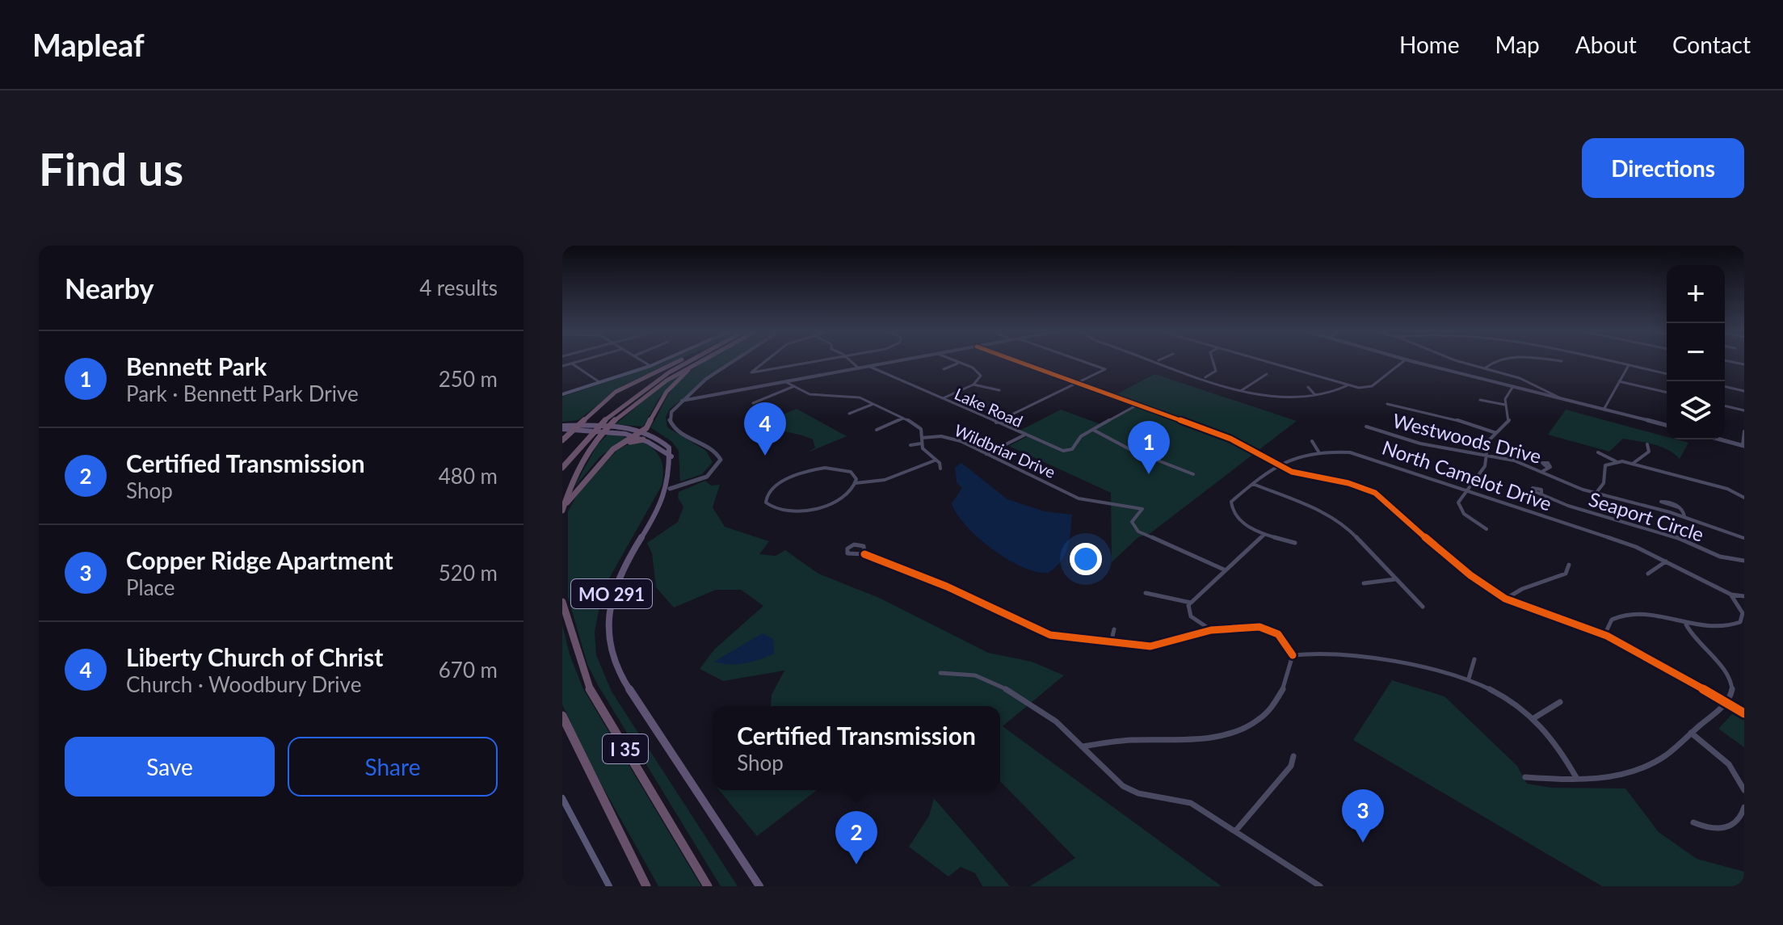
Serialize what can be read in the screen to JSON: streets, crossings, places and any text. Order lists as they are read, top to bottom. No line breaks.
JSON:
{"streets":{"highway":["I 35"],"main road":["MO 291"],"street":["Lake Road","Westwoods Drive","Wildbriar Drive","North Camelot Drive","Seaport Circle"]},"page":{"header":"Mapleaf","nav":["Home","Map","About","Contact"],"buttons":["Directions",["Save","Share"]],"title":"Find us","heading":["Nearby","4 results"],"map_buttons":["+","−"],"list":[{"mark":"1","name":"Bennett Park","note":"Park · Bennett Park Drive","value":"250 m"},{"mark":"2","name":"Certified Transmission","note":"Shop","value":"480 m"},{"mark":"3","name":"Copper Ridge Apartment","note":"Place","value":"520 m"},{"mark":"4","name":"Liberty Church of Christ","note":"Church · Woodbury Drive","value":"670 m"}],"pins":["4","1","3","2"],"popup":["Certified Transmission","Shop"]}}
